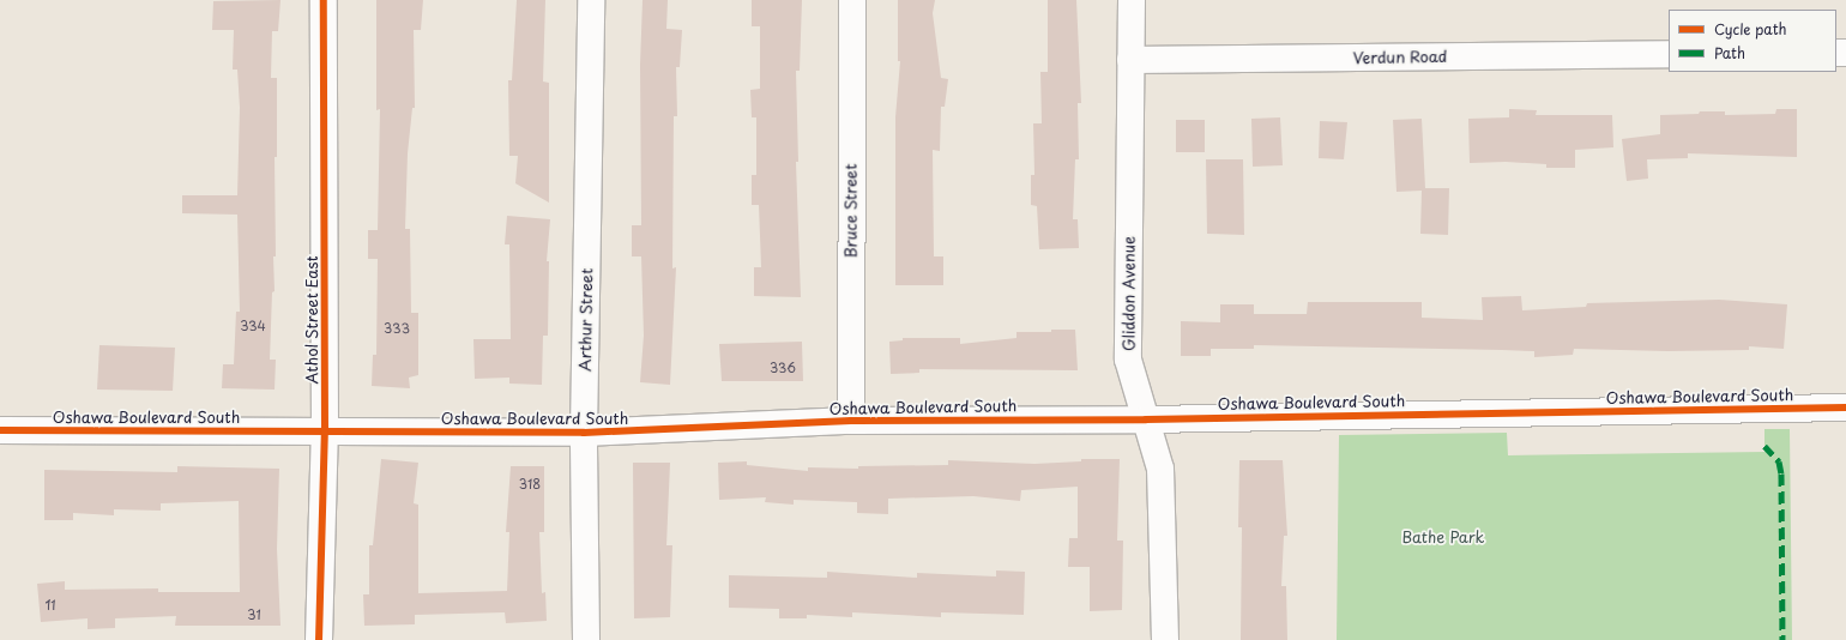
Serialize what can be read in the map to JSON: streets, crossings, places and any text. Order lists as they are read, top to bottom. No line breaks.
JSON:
{"streets":{"street":["Verdun Road","Bruce Street","Gliddon Avenue","Athol Street East","Arthur Street","Oshawa Boulevard South"]},"crossings":[["Verdun Road","Gliddon Avenue"],["Bruce Street","Oshawa Boulevard South"],["Gliddon Avenue","Oshawa Boulevard South"],["Athol Street East","Oshawa Boulevard South"],["Arthur Street","Oshawa Boulevard South"]],"parks":["Bathe Park"],"house_numbers":["334","333","336","318","11","31"],"legend":["Cycle path","Path"]}
